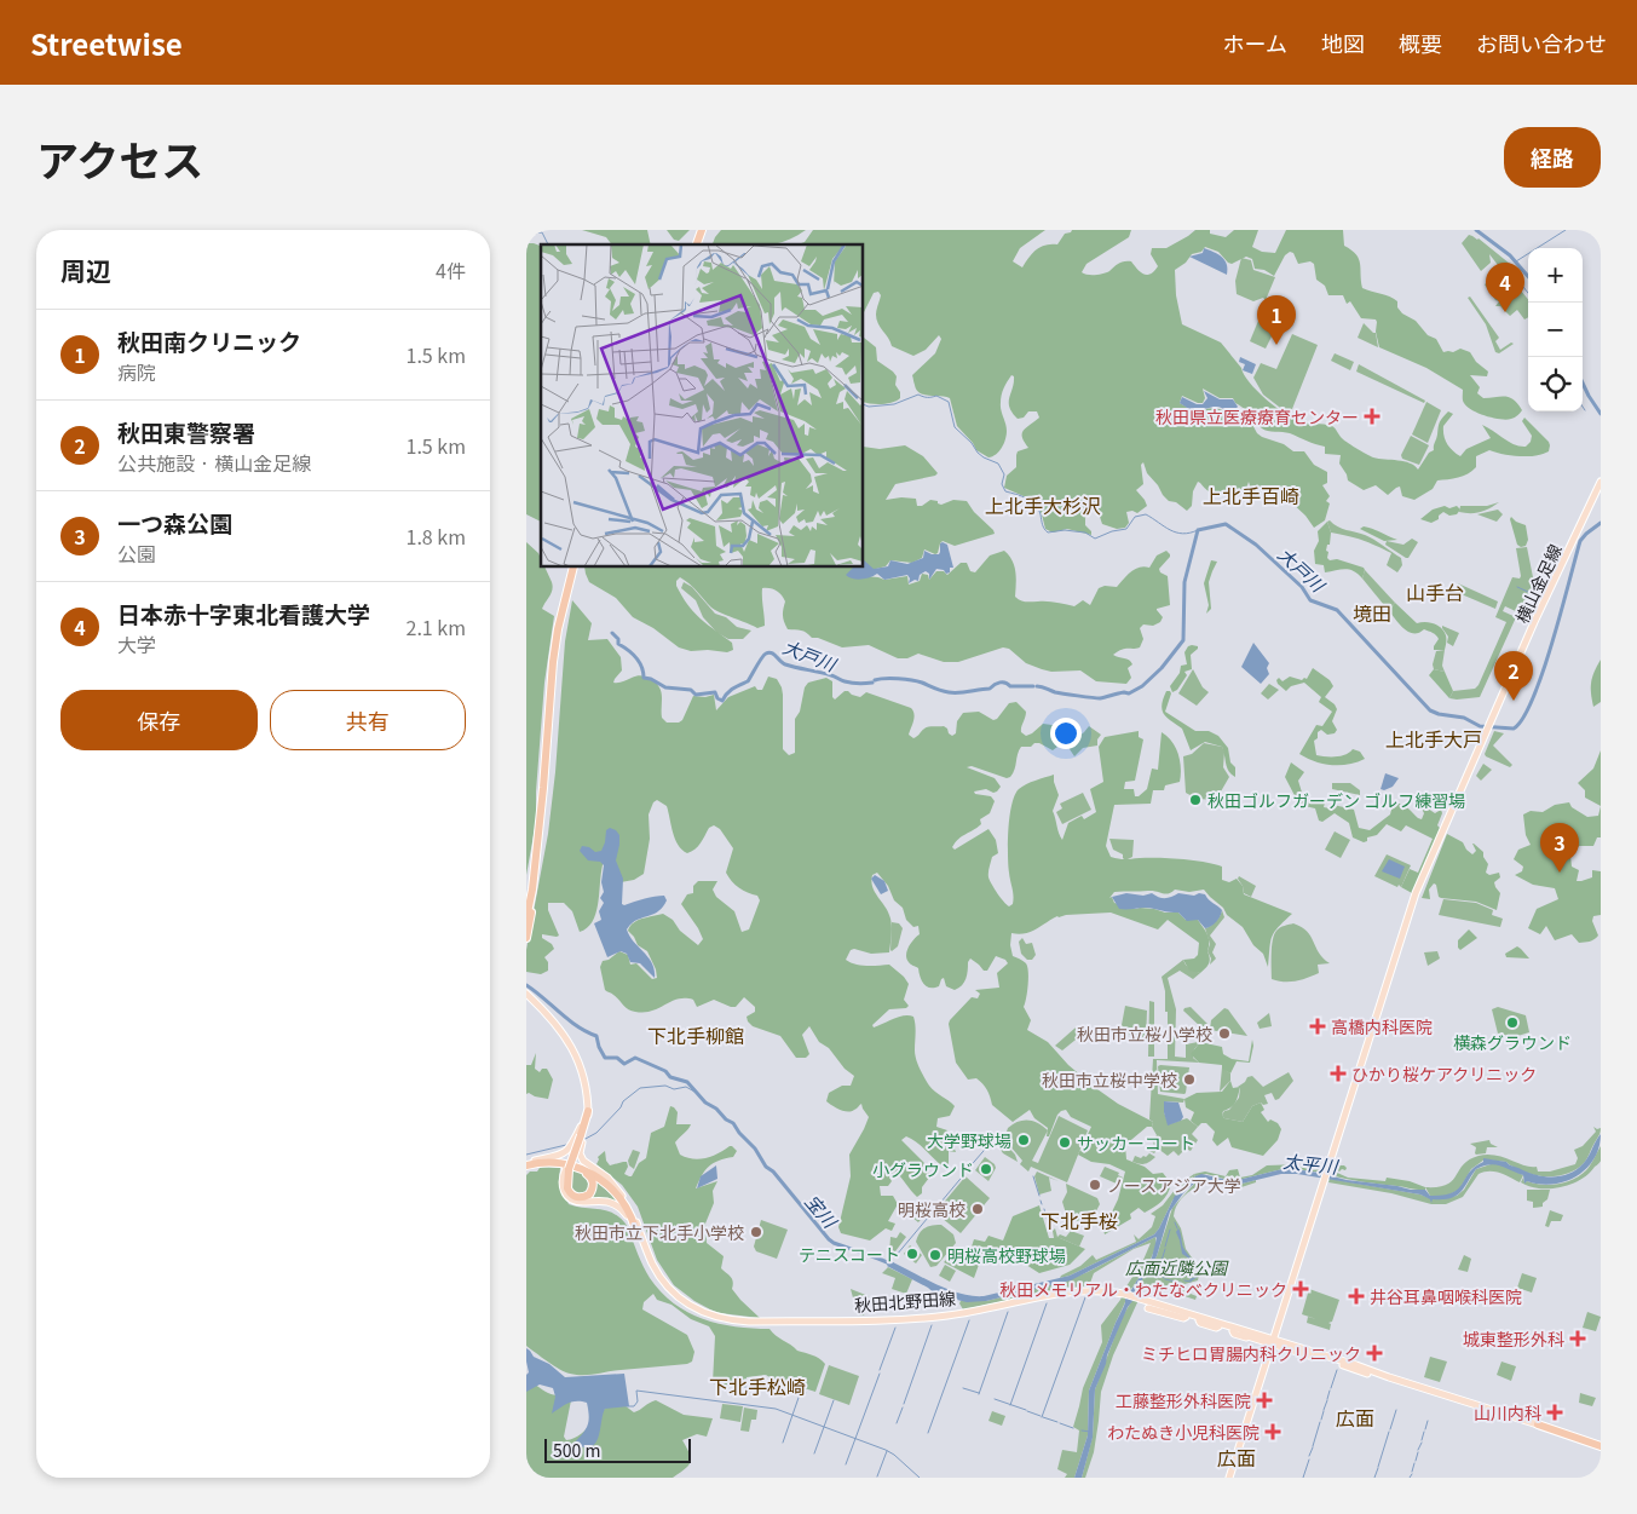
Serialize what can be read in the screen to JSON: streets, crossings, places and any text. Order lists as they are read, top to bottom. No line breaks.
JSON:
{"streets":{"main road":["横山金足線","秋田北野田線"]},"crossings":[["横山金足線","秋田北野田線"]],"districts":["上北手百崎","上北手大杉沢","山手台","境田","上北手大戸","下北手柳館","下北手桜","下北手松崎","広面","広面"],"water":["大戸川","太平川","宝川"],"parks":["広面近隣公園"],"places":{"health":["秋田県立医療療育センター","高橋内科医院","ひかり桜ケアクリニック","秋田メモリアル・わたなべクリニック","井谷耳鼻咽喉科医院","城東整形外科","ミチヒロ胃腸内科クリニック","工藤整形外科医院","山川内科","わたぬき小児科医院"],"other":["秋田ゴルフガーデン ゴルフ練習場","横森グラウンド","秋田市立桜小学校","秋田市立桜中学校","大学野球場","サッカーコート","小グラウンド","ノースアジア大学","明桜高校","秋田市立下北手小学校","テニスコート","明桜高校野球場"]},"scale_bar":"500 m","page":{"header":"Streetwise","nav":["ホーム","地図","概要","お問い合わせ"],"title":"アクセス","buttons":["経路",["保存","共有"]],"heading":["周辺","4件"],"map_buttons":["+","−"],"pins":["4","1","2","3"],"list":[{"mark":"1","name":"秋田南クリニック","note":"病院","value":"1.5 km"},{"mark":"2","name":"秋田東警察署","note":"公共施設 · 横山金足線","value":"1.5 km"},{"mark":"3","name":"一つ森公園","note":"公園","value":"1.8 km"},{"mark":"4","name":"日本赤十字東北看護大学","note":"大学","value":"2.1 km"}],"scale":"500 m"}}
